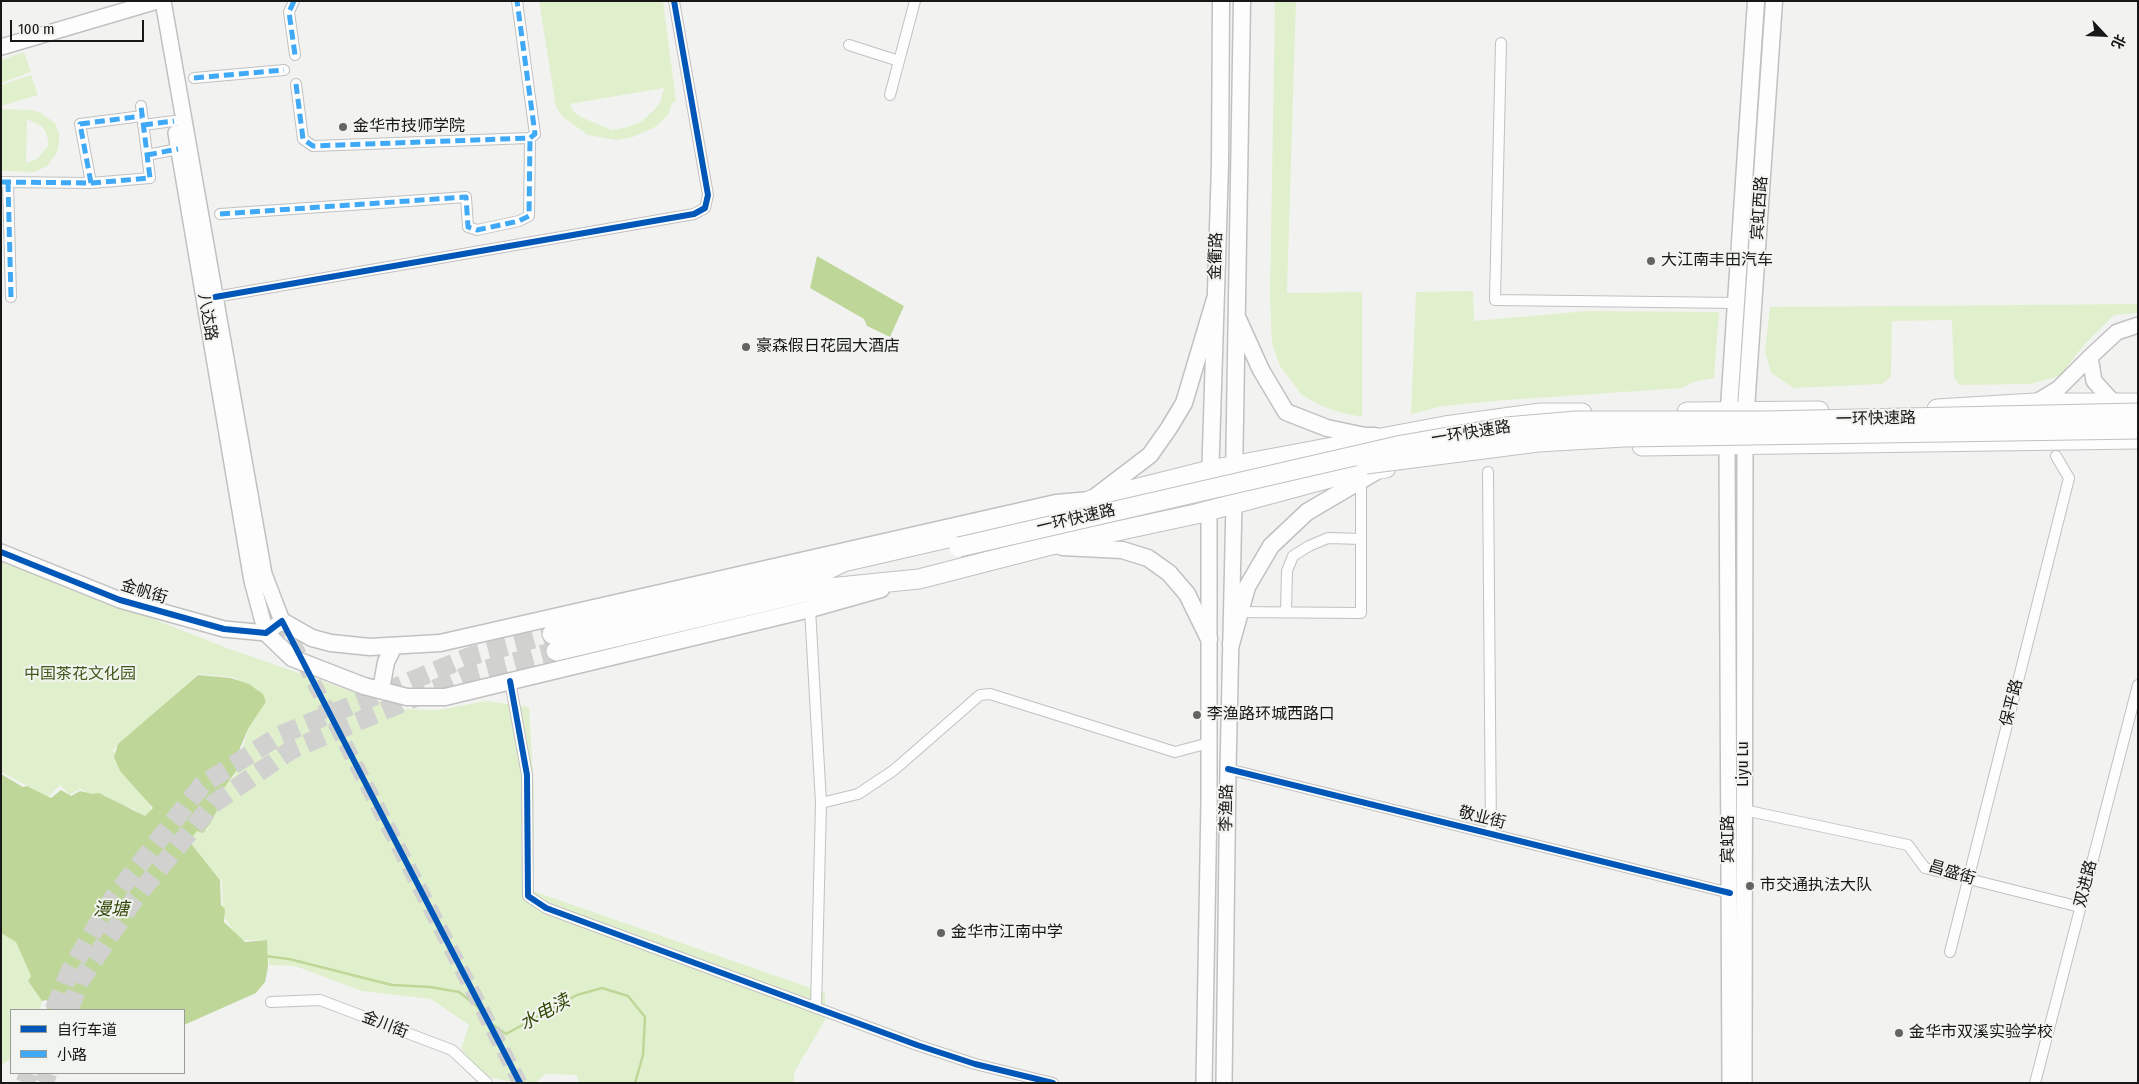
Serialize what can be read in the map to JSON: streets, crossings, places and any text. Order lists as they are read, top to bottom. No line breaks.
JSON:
{"streets":{"highway":["一环快速路"],"main road":["宾虹西路","金衢路","八达路","金帆街","Liyu Lu","李渔路","宾虹路"],"street":["保平路","敬业街","昌盛街","双进路","金川街"]},"crossings":[["宾虹西路","Liyu Lu"],["宾虹西路","宾虹路"],["金衢路","李渔路"],["八达路","金帆街"],["保平路","昌盛街"],["Liyu Lu","宾虹路"],["Liyu Lu","昌盛街"],["李渔路","敬业街"],["敬业街","宾虹路"],["昌盛街","双进路"]],"water":["漫塘","水电渎"],"parks":["中国茶花文化园"],"places":["金华市技师学院","大江南丰田汽车","豪森假日花园大酒店","李渔路环城西路口","市交通执法大队","金华市江南中学","金华市双溪实验学校"],"legend":["自行车道","小路"],"scale_bar":"100 m","north":"bottom right"}
